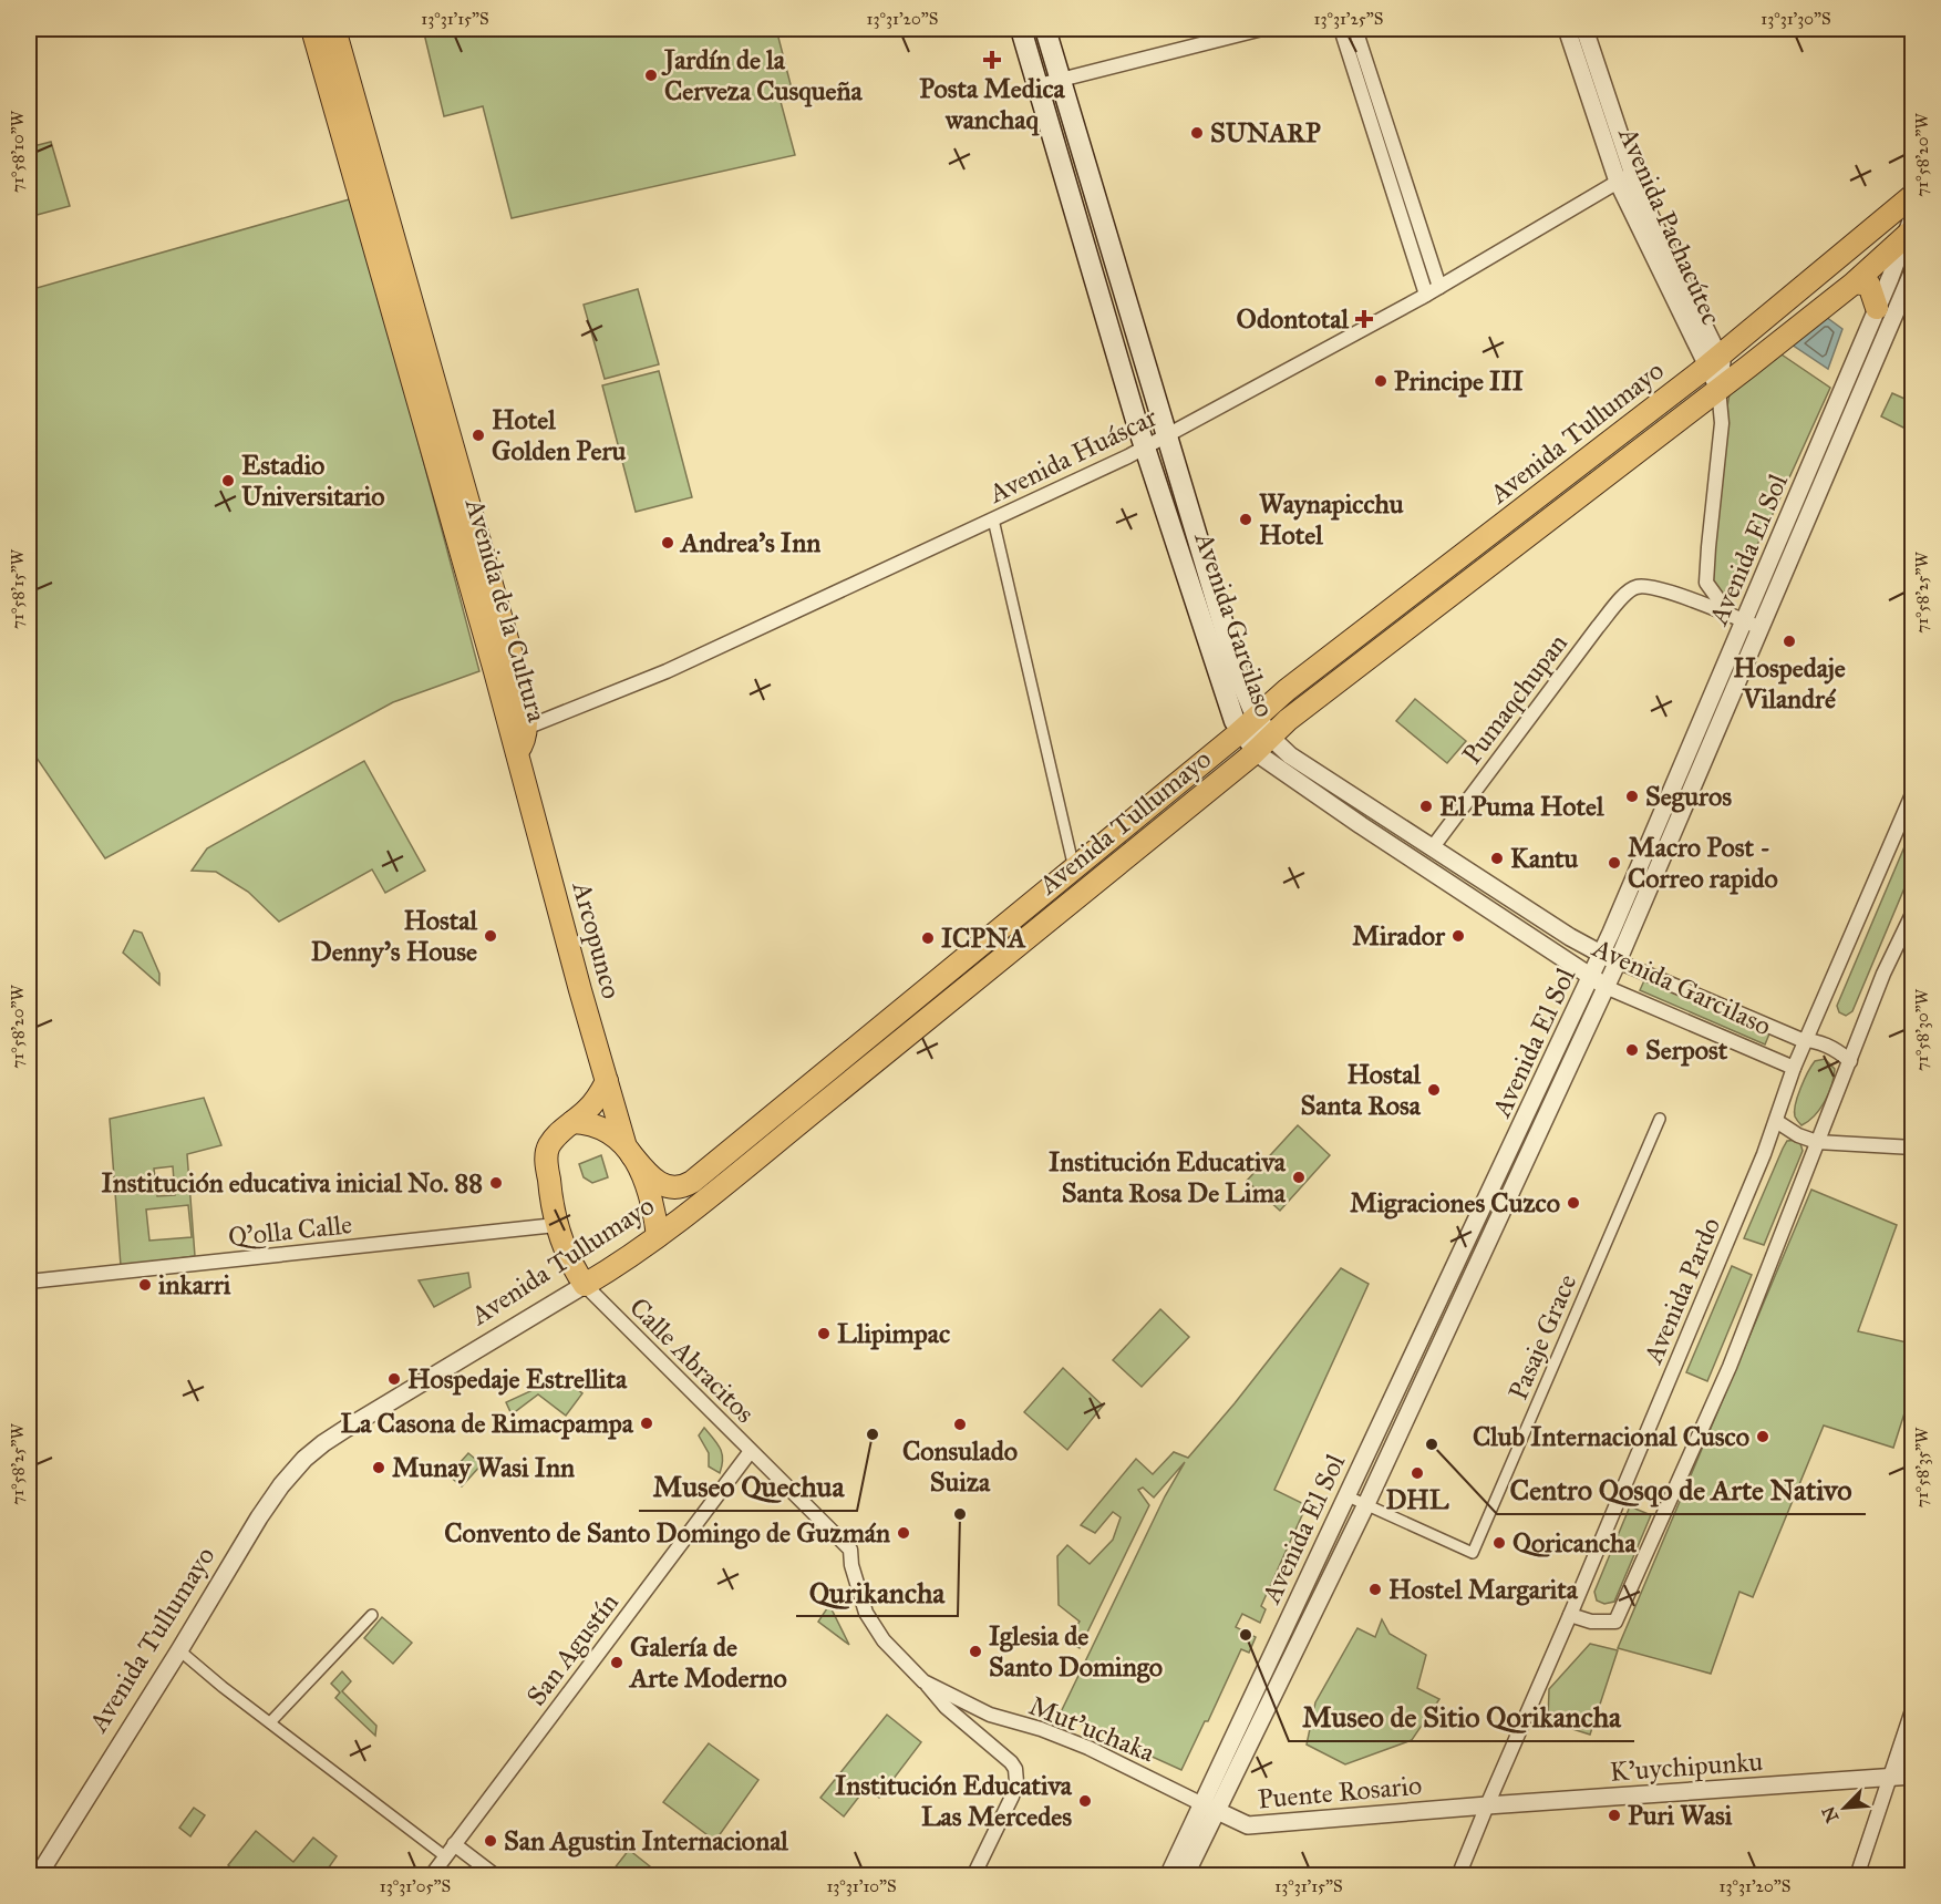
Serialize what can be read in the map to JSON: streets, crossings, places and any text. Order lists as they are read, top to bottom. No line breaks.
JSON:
{"streets":{"main road":["Avenida Tullumayo","Avenida de la Cultura","Avenida Garcilaso","Arcopunco"],"street":["Avenida Pachacútec","Avenida Huáscar","Avenida El Sol","Pumaqchupan","Q'olla Calle","Avenida Pardo","Pasaje Grace","Calle Abracitos","San Agustín","Mut'uchaka","K'uychipunku","Puente Rosario"]},"crossings":[["Avenida Pachacútec","Avenida Tullumayo"],["Avenida Pachacútec","Avenida Huáscar"],["Avenida Tullumayo","Avenida El Sol"],["Avenida Tullumayo","Avenida Garcilaso"],["Avenida Tullumayo","Arcopunco"],["Avenida Tullumayo","Calle Abracitos"],["Avenida Huáscar","Avenida de la Cultura"],["Avenida Huáscar","Avenida Garcilaso"],["Avenida Huáscar","Arcopunco"],["Avenida El Sol","Avenida Garcilaso"],["Avenida El Sol","Pasaje Grace"],["Avenida El Sol","Mut'uchaka"],["Avenida El Sol","Puente Rosario"],["Avenida de la Cultura","Arcopunco"],["Avenida Garcilaso","Pumaqchupan"],["Avenida Garcilaso","Avenida Pardo"],["Avenida Pardo","K'uychipunku"],["Avenida Pardo","Puente Rosario"],["Calle Abracitos","San Agustín"],["Calle Abracitos","Mut'uchaka"],["Mut'uchaka","Puente Rosario"],["K'uychipunku","Puente Rosario"]],"places":{"health":["Posta Medica wanchaq","Odontotal"],"other":["Jardín de la Cerveza Cusqueña","SUNARP","Principe III","Hotel Golden Peru","Estadio Universitario","Waynapicchu Hotel","Andrea's Inn","Hospedaje Vilandré","Seguros","El Puma Hotel","Kantu","Macro Post - Correo rapido","Hostal Denny's House","Mirador","ICPNA","Serpost","Hostal Santa Rosa","Institución Educativa Santa Rosa De Lima","Institución educativa inicial No. 88","Migraciones Cuzco","inkarri","Llipimpac","Hospedaje Estrellita","La Casona de Rimacpampa","Consulado Suiza","Museo Quechua","Club Internacional Cusco","Centro Qosqo de Arte Nativo","Munay Wasi Inn","DHL","Qurikancha","Convento de Santo Domingo de Guzmán","Qoricancha","Hostel Margarita","Museo de Sitio Qorikancha","Iglesia de Santo Domingo","Galería de Arte Moderno","Institución Educativa Las Mercedes","Puri Wasi","San Agustin Internacional"]},"north":"bottom left","coordinates":["13°31'15\"S","13°31'20\"S","13°31'25\"S","13°31'30\"S","71°58'10\"W","71°58'20\"W","71°58'15\"W","71°58'25\"W","71°58'30\"W","71°58'35\"W","13°31'05\"S","13°31'10\"S"]}
